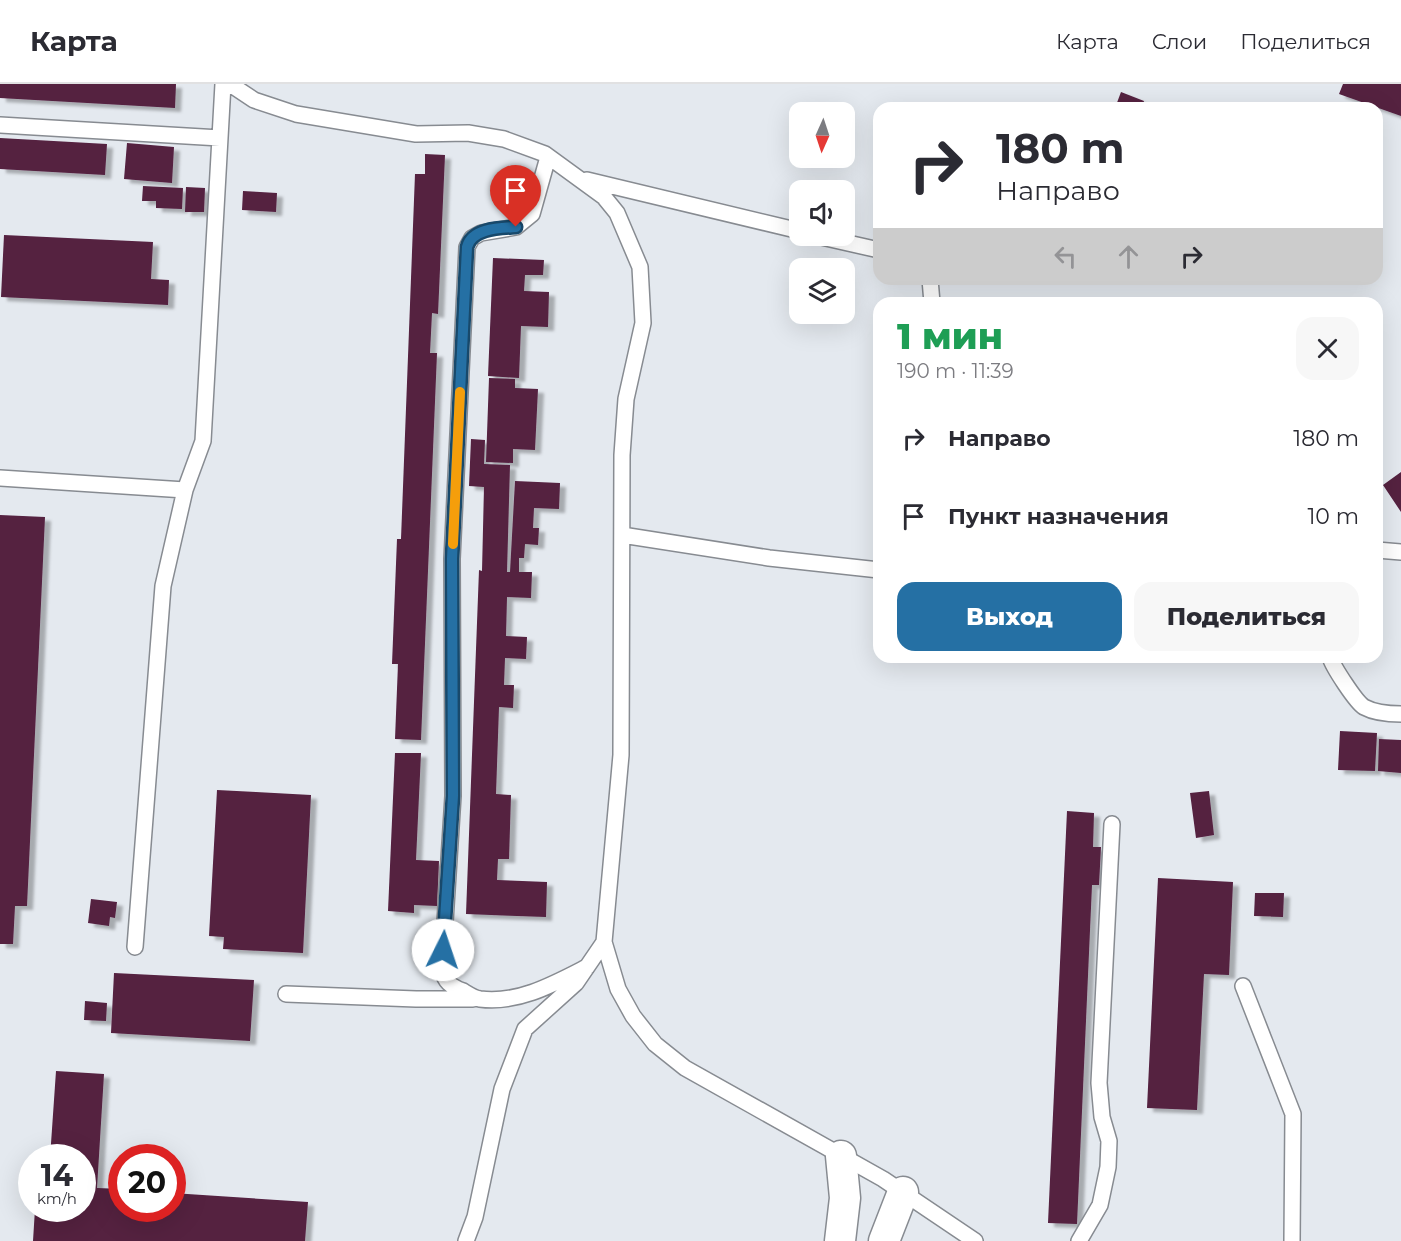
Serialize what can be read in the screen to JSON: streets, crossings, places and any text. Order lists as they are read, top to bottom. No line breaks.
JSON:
{"north":"bottom","page":{"header":"Карта","nav":["Карта","Слои","Поделиться"],"turn":["180 m","Направо"],"heading":["1 мин","190 m · 11:39"],"list":[{"name":"Направо","value":"180 m"},{"name":"Пункт назначения","value":"10 m"}],"buttons":["Выход","Поделиться"],"speed":"14 km/h","limit":"20"}}
